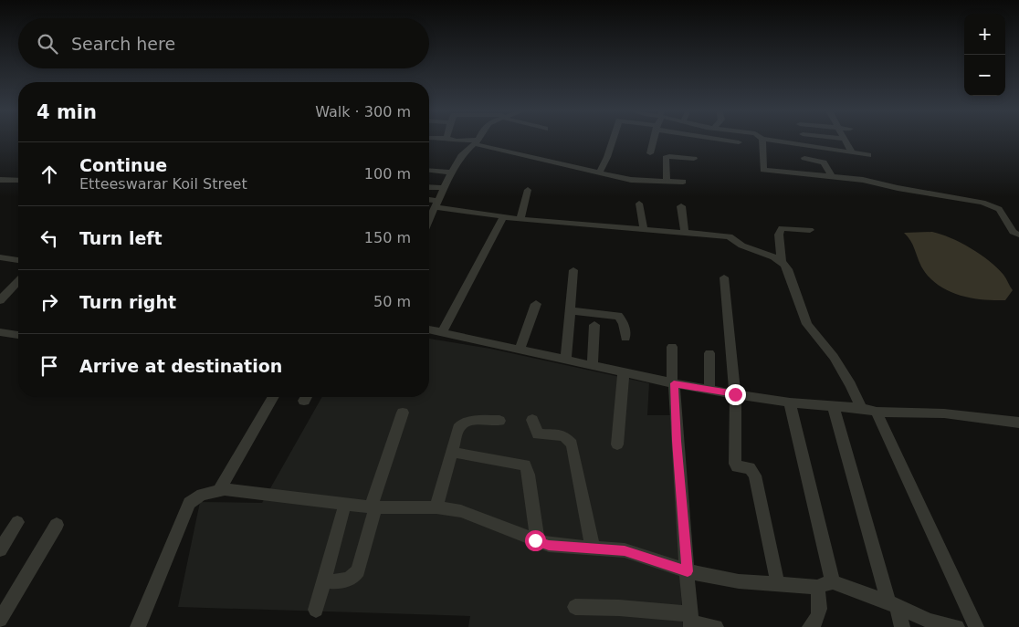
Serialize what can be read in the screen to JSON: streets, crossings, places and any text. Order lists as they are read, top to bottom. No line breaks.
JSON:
{"page":{"map_buttons":["+","−"],"search":"Search here","heading":["4 min","Walk · 300 m"],"list":[["Continue","Etteeswarar Koil Street","100 m"],["Turn left","150 m"],["Turn right","50 m"],"Arrive at destination"]}}
